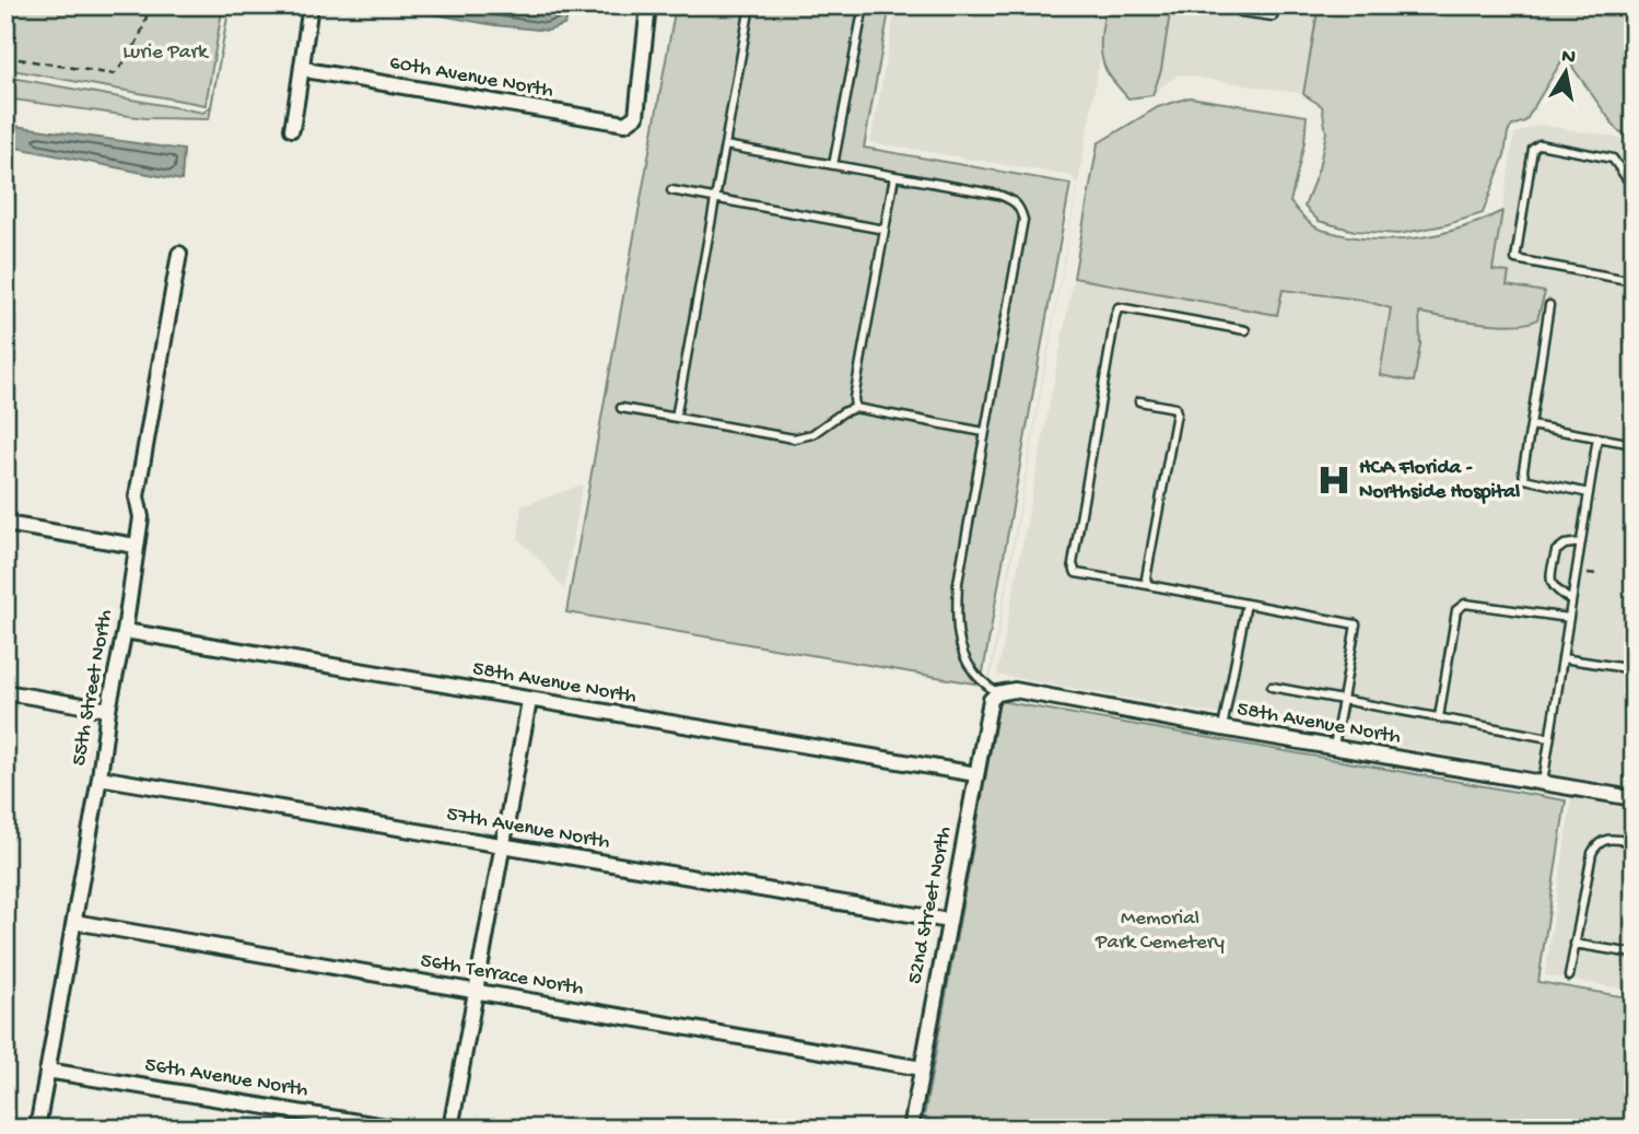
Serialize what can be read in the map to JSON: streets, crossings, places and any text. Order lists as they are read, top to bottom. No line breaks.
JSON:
{"streets":{"street":["60th Avenue North","58th Avenue North","55th Street North","57th Avenue North","52nd Street North","56th Terrace North","56th Avenue North"]},"crossings":[["58th Avenue North","55th Street North"],["58th Avenue North","52nd Street North"],["55th Street North","57th Avenue North"],["55th Street North","56th Terrace North"],["55th Street North","56th Avenue North"],["57th Avenue North","52nd Street North"],["52nd Street North","56th Terrace North"]],"parks":["Lurie Park","Memorial Park Cemetery"],"places":{"hospital":["HCA Florida - Northside Hospital"]},"north":"top"}
